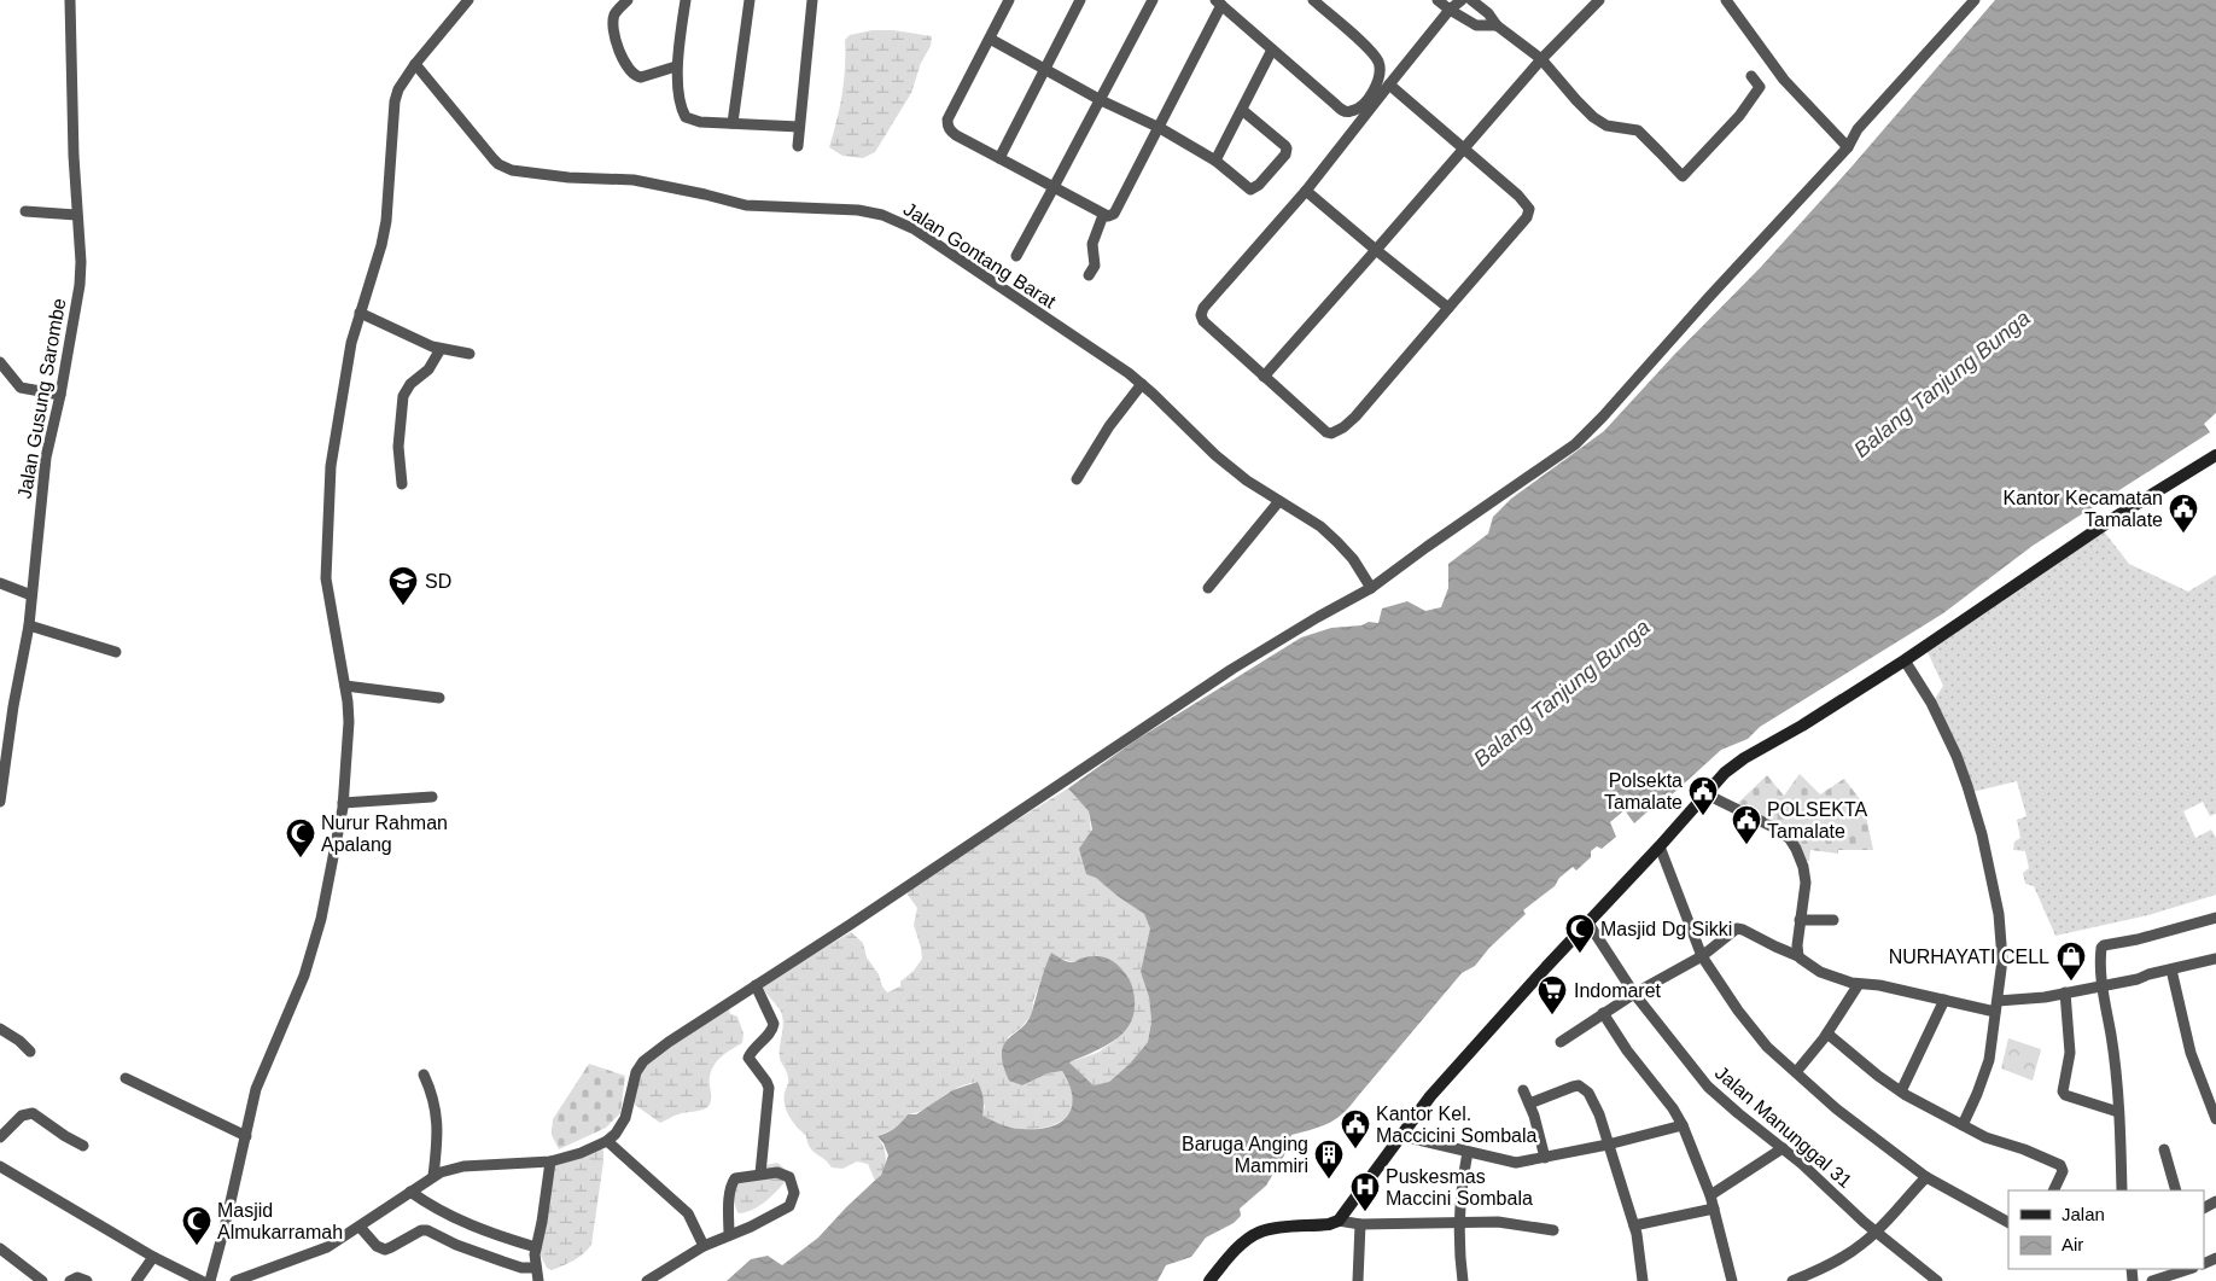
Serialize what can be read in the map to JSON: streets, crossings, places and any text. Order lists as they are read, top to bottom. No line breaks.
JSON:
{"streets":{"street":["Jalan Gontang Barat","Jalan Gusung Sarombe","Jalan Manunggal 31"]},"water":["Balang Tanjung Bunga"],"places":{"public building":["Kantor Kecamatan Tamalate","Polsekta Tamalate","POLSEKTA Tamalate","Kantor Kel. Maccicini Sombala"],"school or university":["SD"],"mosque":["Nurur Rahman Apalang","Masjid Dg Sikki","Masjid Almukarramah"],"shop":["NURHAYATI CELL"],"supermarket":["Indomaret"],"building":["Baruga Anging Mammiri"],"hospital":["Puskesmas Maccini Sombala"]},"legend":["Jalan","Air"]}
